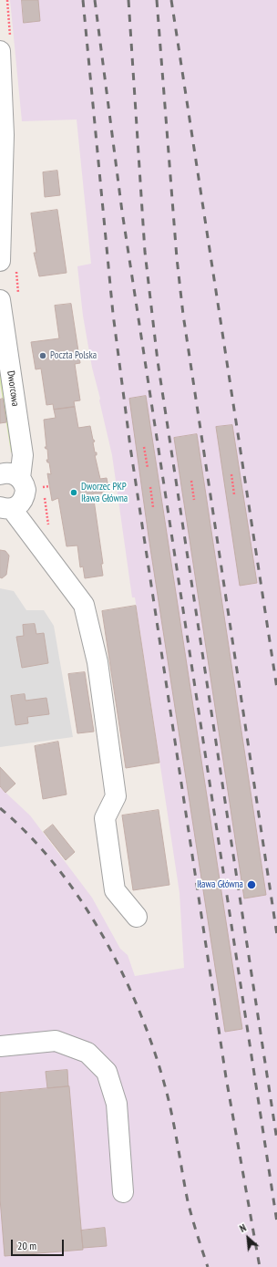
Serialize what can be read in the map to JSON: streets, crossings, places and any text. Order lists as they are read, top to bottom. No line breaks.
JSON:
{"streets":{"street":["Dworcowa"]},"places":["Poczta Polska","Dworzec PKP Iława Główna","Iława Główna"],"scale_bar":"20 m","north":"top left"}
